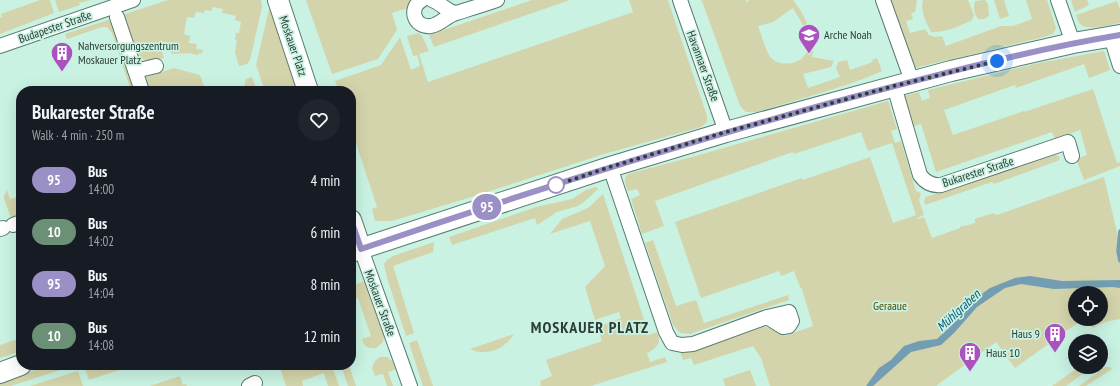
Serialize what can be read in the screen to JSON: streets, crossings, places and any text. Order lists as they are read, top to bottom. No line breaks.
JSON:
{"streets":{"street":["Budapester Straße","Moskauer Platz","Havannaer Straße","Bukarester Straße","Moskauer Straße"]},"districts":["MOSKAUER PLATZ"],"water":["Mühlgraben"],"parks":["Geraaue"],"places":{"school or university":["Arche Noah"],"building":["Nahversorgungszentrum Moskauer Platz","Haus 9","Haus 10"]},"lines":["bus line 95"],"page":{"on_map":"95","heading":["Bukarester Straße","Walk · 4 min · 250 m"],"list":[{"mark":"95","name":"Bus","note":"14:00","value":"4 min"},{"mark":"10","name":"Bus","note":"14:02","value":"6 min"},{"mark":"95","name":"Bus","note":"14:04","value":"8 min"},{"mark":"10","name":"Bus","note":"14:08","value":"12 min"}]}}
